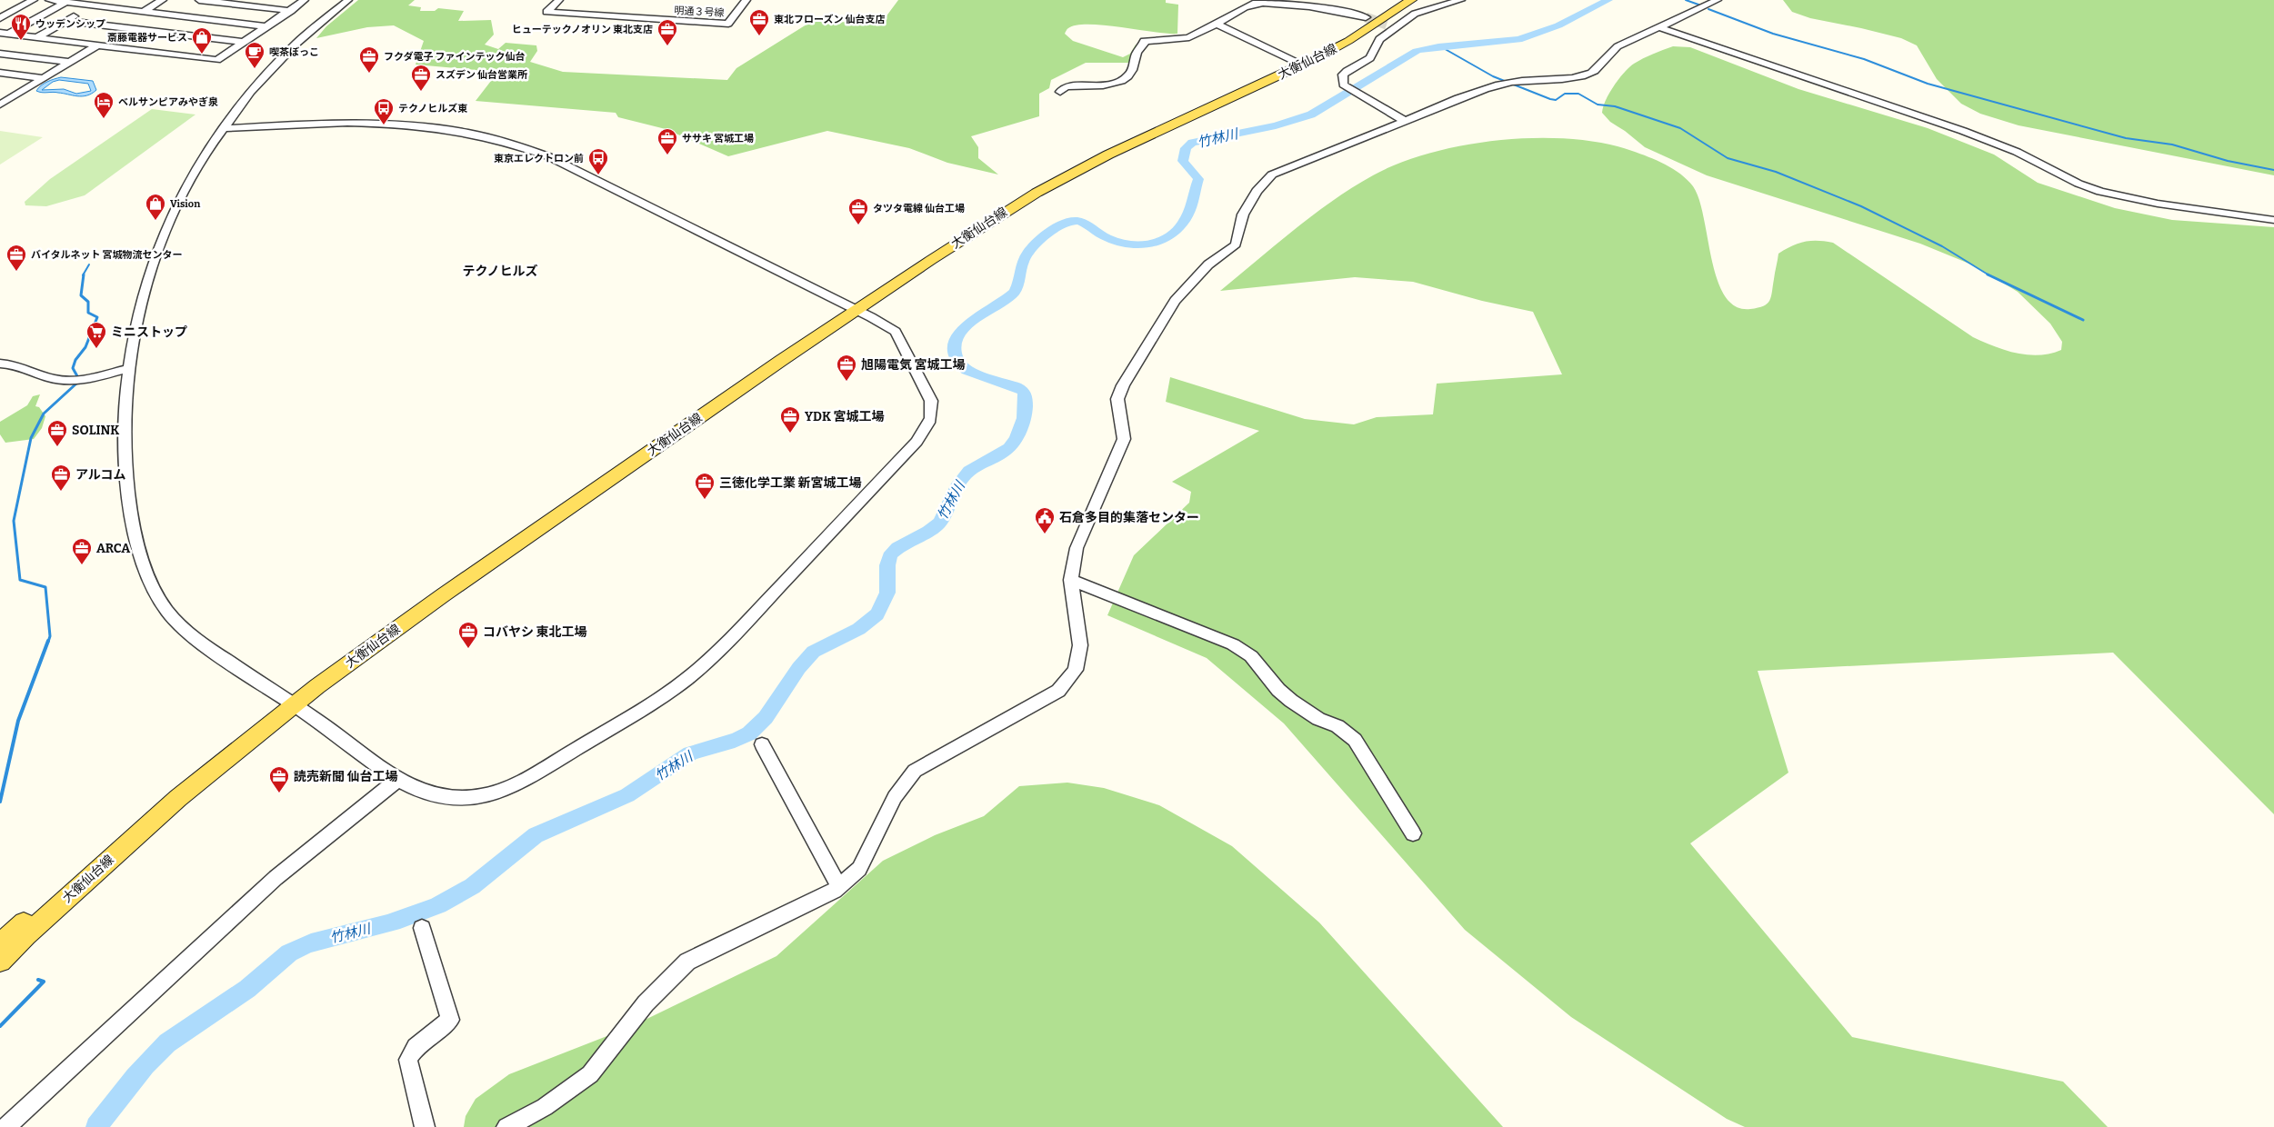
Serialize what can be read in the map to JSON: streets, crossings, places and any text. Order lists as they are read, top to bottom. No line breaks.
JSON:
{"streets":{"main road":["大衡仙台線"],"street":["明通３号線"]},"districts":["テクノヒルズ"],"water":["竹林川"],"places":{"office":["東北フローズン 仙台支店","ヒューテックノオリン 東北支店","フクダ電子 ファインテック仙台","スズデン 仙台営業所","ササキ 宮城工場","タツタ電線 仙台工場","バイタルネット 宮城物流センター","旭陽電気 宮城工場","YDK 宮城工場","SOLINK","アルコム","三徳化学工業 新宮城工場","ARCA","コバヤシ 東北工場","読売新聞 仙台工場"],"restaurant":["ウッデンシップ"],"shop":["斎藤電器サービス","Vision"],"cafe":["喫茶ぼっこ"],"hotel":["ベルサンピアみやぎ泉"],"bus stop":["テクノヒルズ東","東京エレクトロン前"],"supermarket":["ミニストップ"],"public building":["石倉多目的集落センター"]}}
